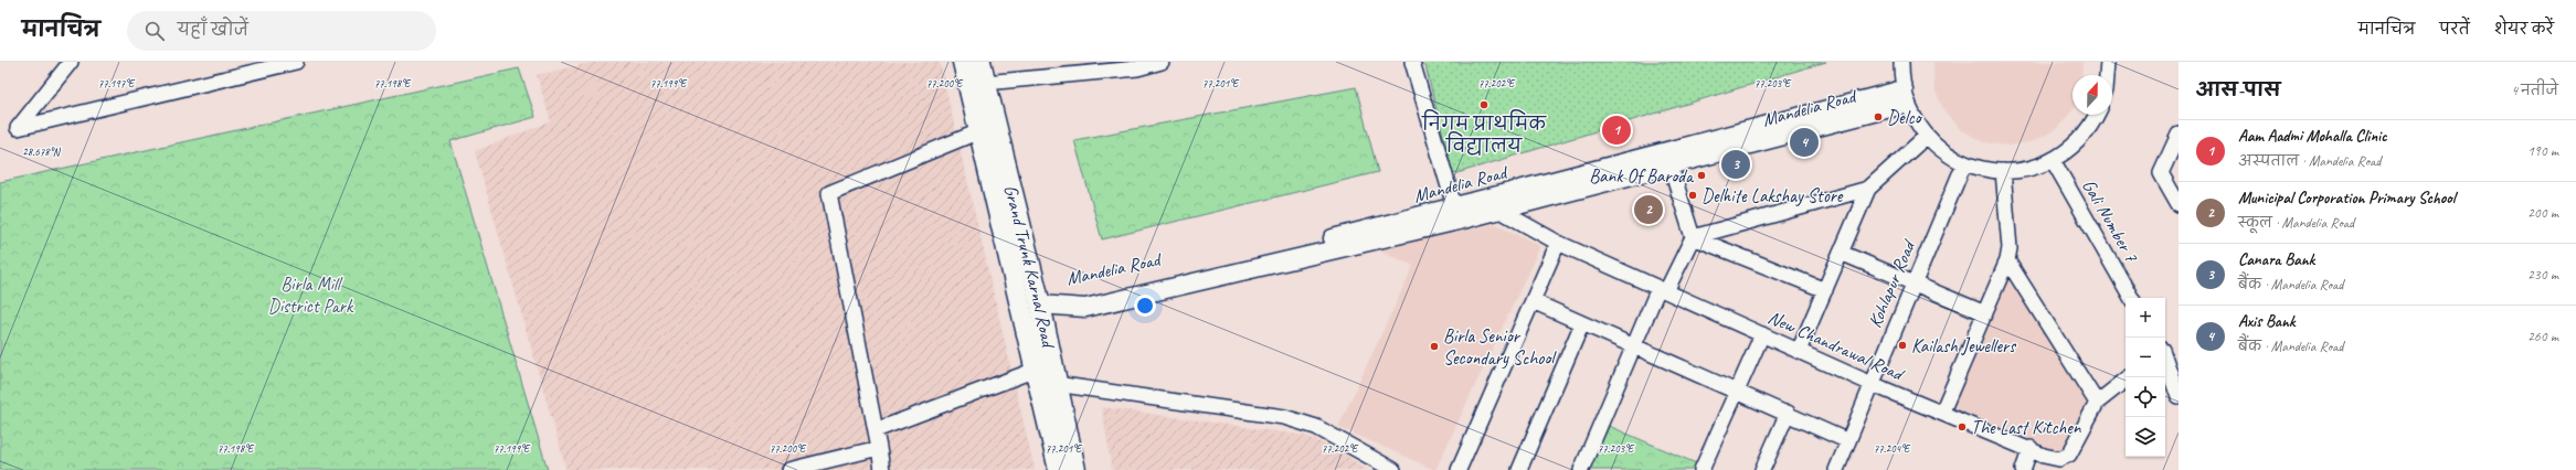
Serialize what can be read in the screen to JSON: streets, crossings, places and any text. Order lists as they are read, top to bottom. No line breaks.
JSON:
{"streets":{"main road":["Grand Trunk Karnal Road"],"street":["Mandelia Road","Gali Number 7","Kohlapur Road","New Chandrawal Road"]},"crossings":[["Mandelia Road","Grand Trunk Karnal Road"],["Mandelia Road","New Chandrawal Road"],["Kohlapur Road","New Chandrawal Road"]],"parks":["Birla Mill District Park"],"places":["निगम प्राथमिक विद्यालय","Delco","Bank Of Baroda","Delhite Lakshay Store","Kailash Jewellers","Birla Senior Secondary School","The Last Kitchen"],"north":"top","page":{"header":"मानचित्र","search":"यहाँ खोजें","nav":["मानचित्र","परतें","शेयर करें"],"heading":["आस-पास","4 नतीजे"],"pins":["1","4","3","2"],"list":[{"mark":"1","name":"Aam Aadmi Mohalla Clinic","note":"अस्पताल · Mandelia Road","value":"190 m"},{"mark":"2","name":"Municipal Corporation Primary School","note":"स्कूल · Mandelia Road","value":"200 m"},{"mark":"3","name":"Canara Bank","note":"बैंक · Mandelia Road","value":"230 m"},{"mark":"4","name":"Axis Bank","note":"बैंक · Mandelia Road","value":"260 m"}],"map_buttons":["+","−"]},"coordinates":["77.197°E","77.199°E","77.201°E","77.198°E","77.200°E","77.202°E","77.203°E","28.678°N","77.204°E"]}
